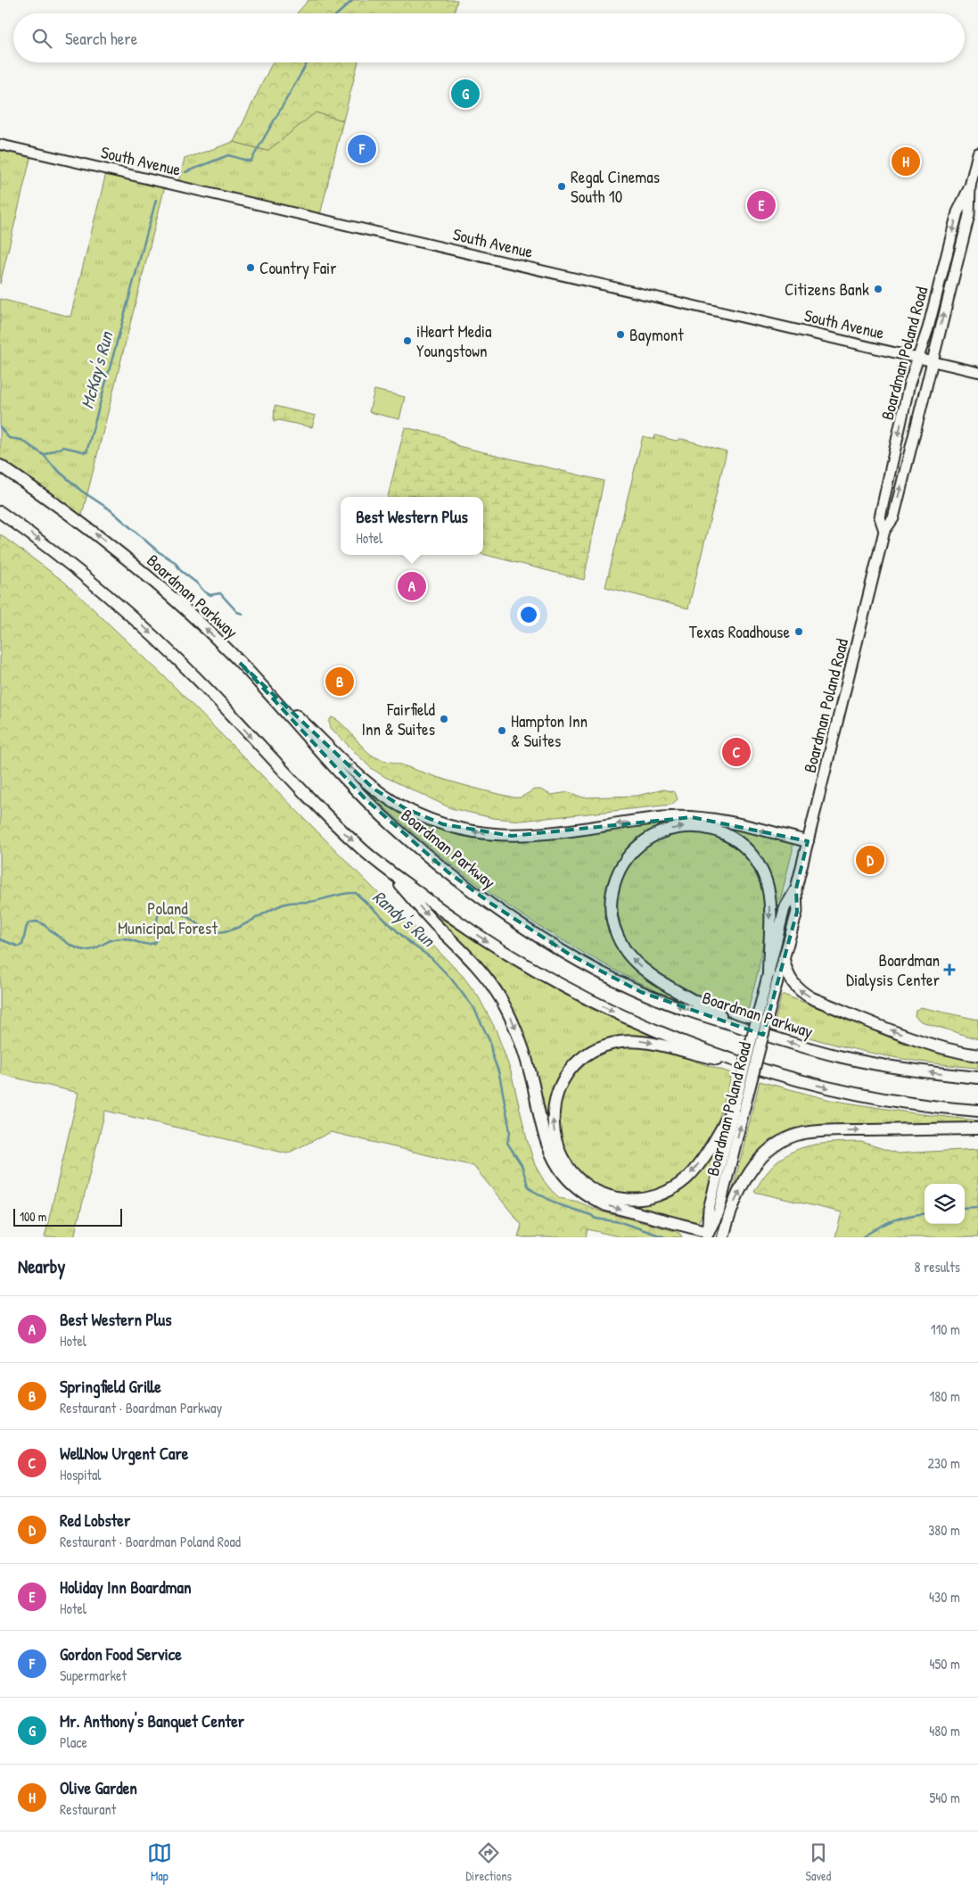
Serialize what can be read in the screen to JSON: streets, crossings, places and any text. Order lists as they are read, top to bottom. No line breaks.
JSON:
{"streets":{"highway":["Boardman Parkway"],"main road":["South Avenue","Boardman Poland Road"]},"crossings":[["South Avenue","Boardman Poland Road"]],"water":["McKay's Run","Randy's Run"],"parks":["Poland Municipal Forest"],"places":{"other":["Regal Cinemas South 10","Country Fair","Citizens Bank","Baymont","iHeart Media Youngstown","Texas Roadhouse","Fairfield Inn & Suites","Hampton Inn & Suites"],"health":["Boardman Dialysis Center"]},"scale_bar":"100 m","page":{"search":"Search here","pins":["G","F","H","E","A","B","C","D"],"popup":["Best Western Plus","Hotel"],"scale":"100 m","heading":["Nearby","8 results"],"list":[{"mark":"A","name":"Best Western Plus","note":"Hotel","value":"110 m"},{"mark":"B","name":"Springfield Grille","note":"Restaurant · Boardman Parkway","value":"180 m"},{"mark":"C","name":"WellNow Urgent Care","note":"Hospital","value":"230 m"},{"mark":"D","name":"Red Lobster","note":"Restaurant · Boardman Poland Road","value":"380 m"},{"mark":"E","name":"Holiday Inn Boardman","note":"Hotel","value":"430 m"},{"mark":"F","name":"Gordon Food Service","note":"Supermarket","value":"450 m"},{"mark":"G","name":"Mr. Anthony's Banquet Center","note":"Place","value":"480 m"},{"mark":"H","name":"Olive Garden","note":"Restaurant","value":"540 m"}],"nav":["Map","Directions","Saved"]}}
